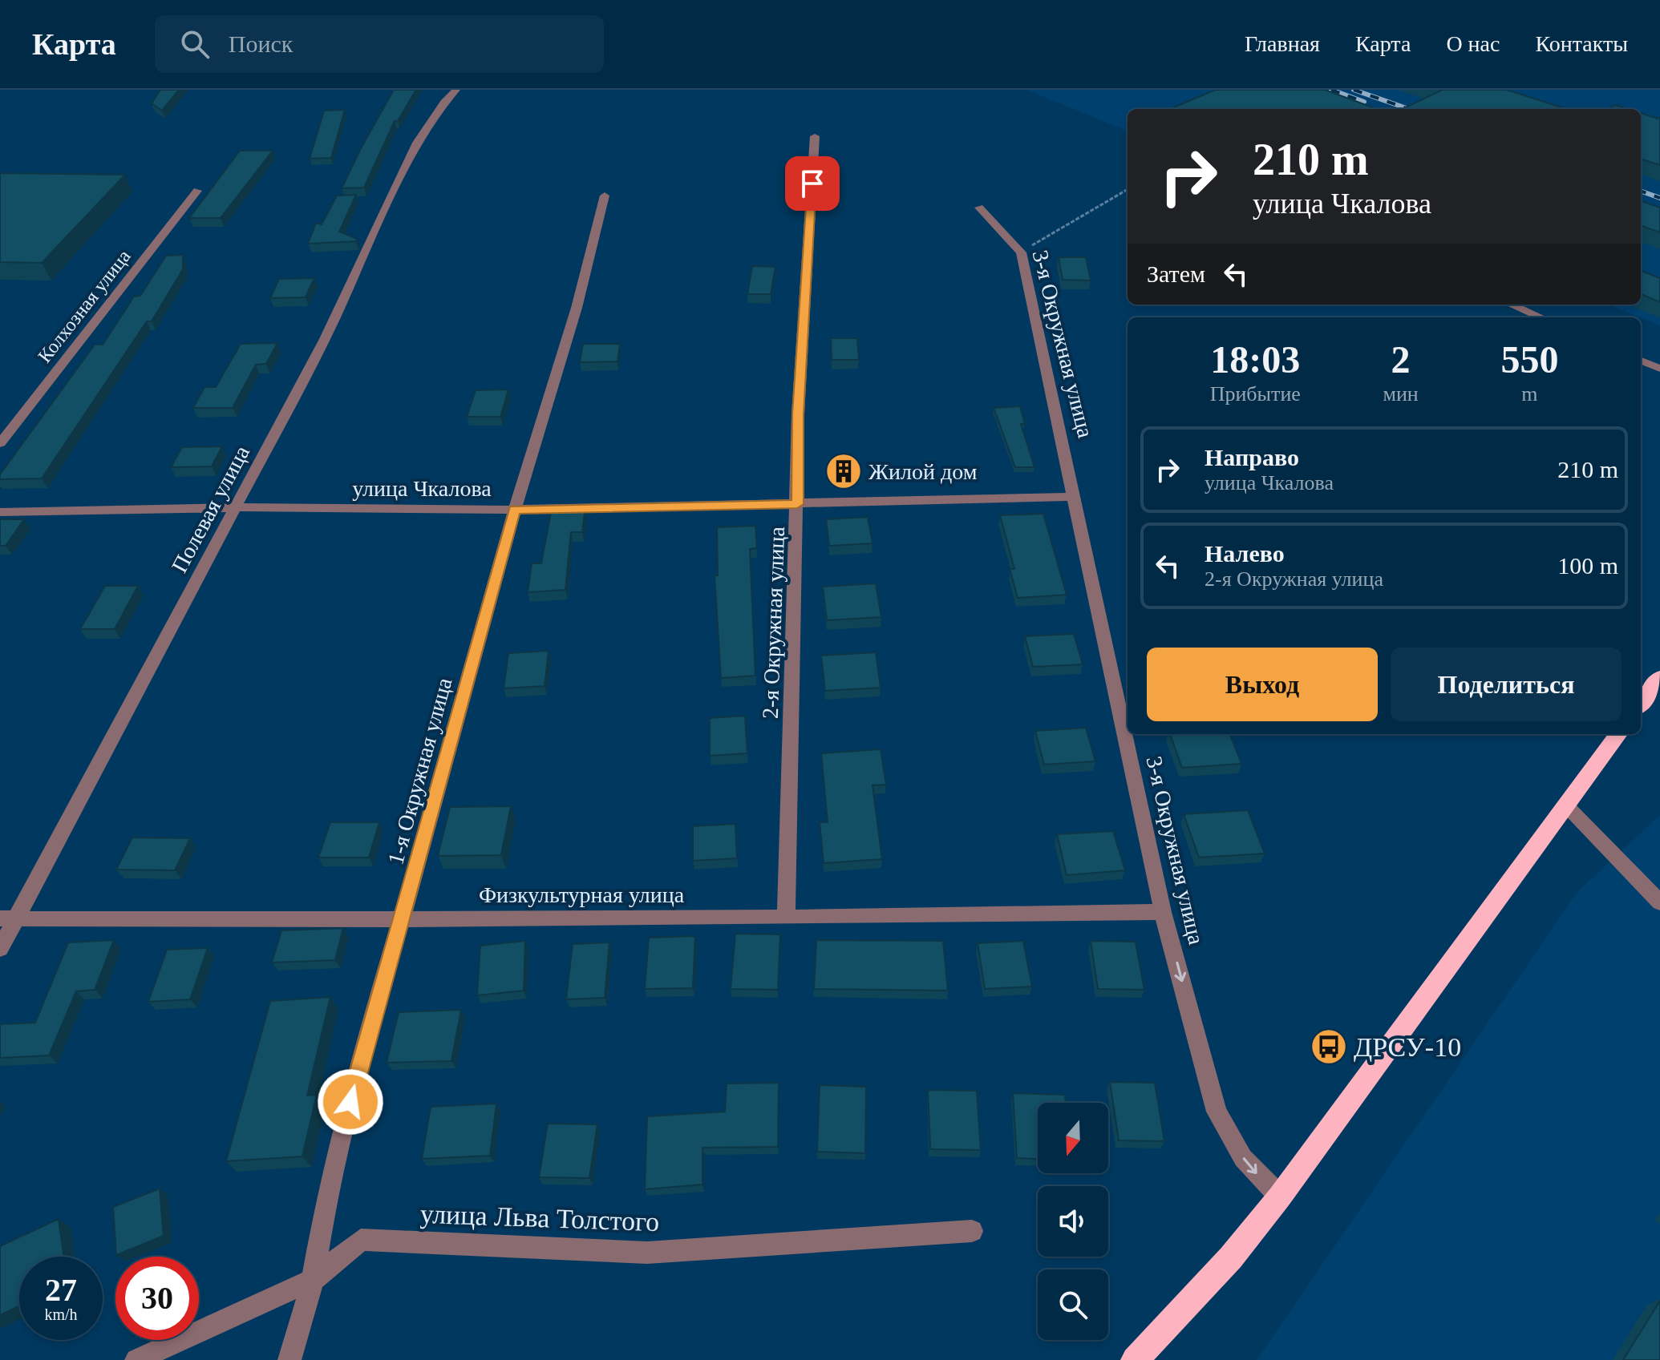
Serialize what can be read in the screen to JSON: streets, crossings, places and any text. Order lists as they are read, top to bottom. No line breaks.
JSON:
{"streets":{"street":["Колхозная улица","3-я Окружная улица","улица Чкалова","Полевая улица","2-я Окружная улица","1-я Окружная улица","Физкультурная улица","улица Льва Толстого"]},"crossings":[["3-я Окружная улица","улица Чкалова"],["3-я Окружная улица","Физкультурная улица"],["улица Чкалова","Полевая улица"],["улица Чкалова","2-я Окружная улица"],["улица Чкалова","1-я Окружная улица"],["Полевая улица","Физкультурная улица"],["2-я Окружная улица","Физкультурная улица"],["1-я Окружная улица","Физкультурная улица"],["1-я Окружная улица","улица Льва Толстого"]],"places":{"building":["Жилой дом"],"bus stop":["ДРСУ-10"]},"north":"bottom","page":{"header":"Карта","search":"Поиск","nav":["Главная","Карта","О нас","Контакты"],"turn":["210 m","улица Чкалова"],"then":"Затем","eta":["18:03","Прибытие","2","мин","550","m"],"list":[{"name":"Направо","note":"улица Чкалова","value":"210 m"},{"name":"Налево","note":"2-я Окружная улица","value":"100 m"}],"buttons":["Выход","Поделиться"],"speed":"27 km/h","limit":"30"}}
